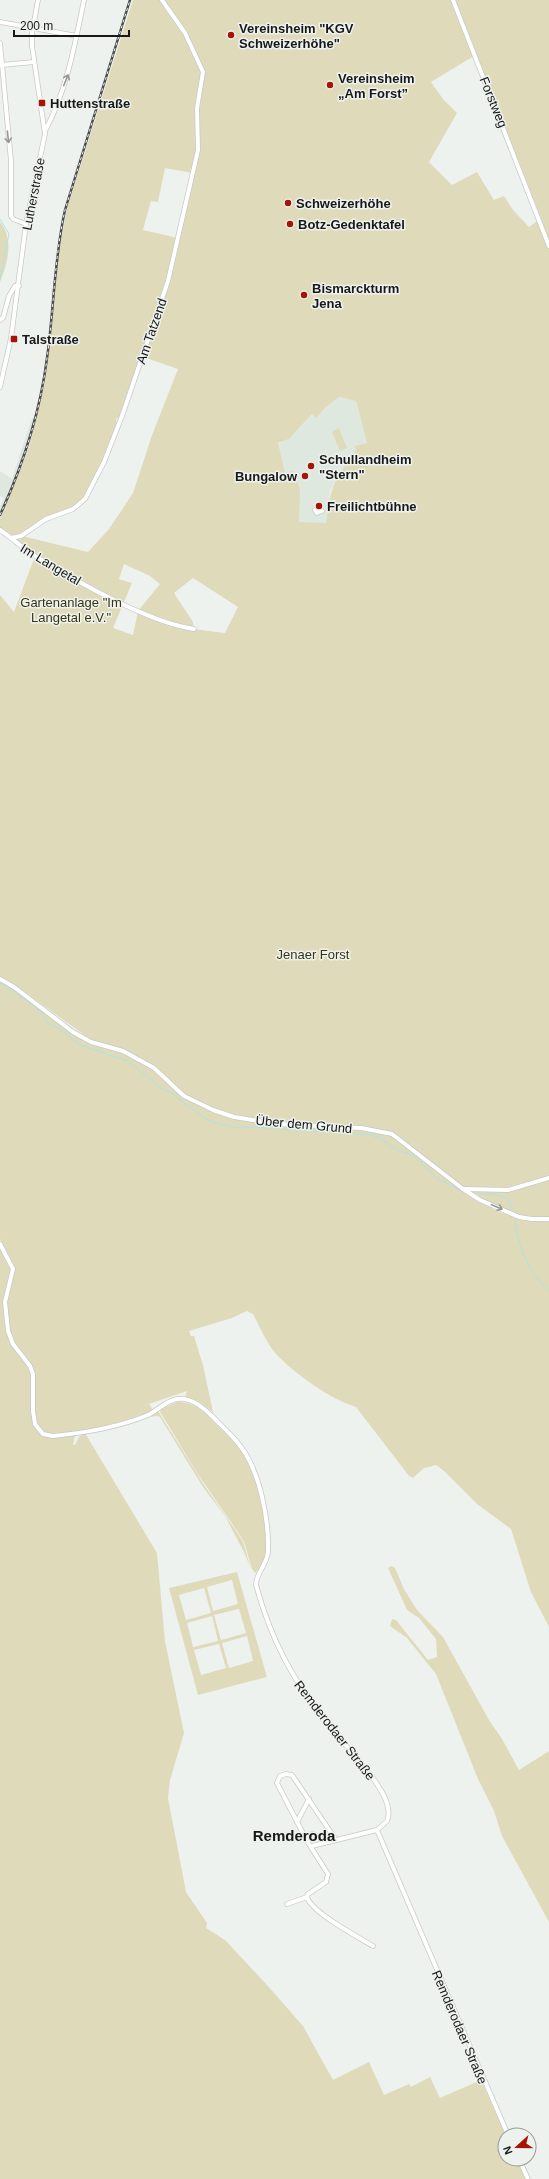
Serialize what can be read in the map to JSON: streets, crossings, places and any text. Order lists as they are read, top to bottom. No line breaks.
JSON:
{"streets":{"street":["Forstweg","Lutherstraße","Am Tatzend","Im Langetal","Über dem Grund","Remderodaer Straße"]},"crossings":[["Am Tatzend","Im Langetal"]],"districts":["Remderoda"],"parks":["Gartenanlage \"Im Langetal e.V.\"","Jenaer Forst"],"places":{"other":["Vereinsheim \"KGV Schweizerhöhe\"","Vereinsheim „Am Forst”","Schweizerhöhe","Botz-Gedenktafel","Bismarckturm Jena","Schullandheim \"Stern\"","Bungalow","Freilichtbühne"],"transit":["Huttenstraße","Talstraße"]},"scale_bar":"200 m","north":"left"}
